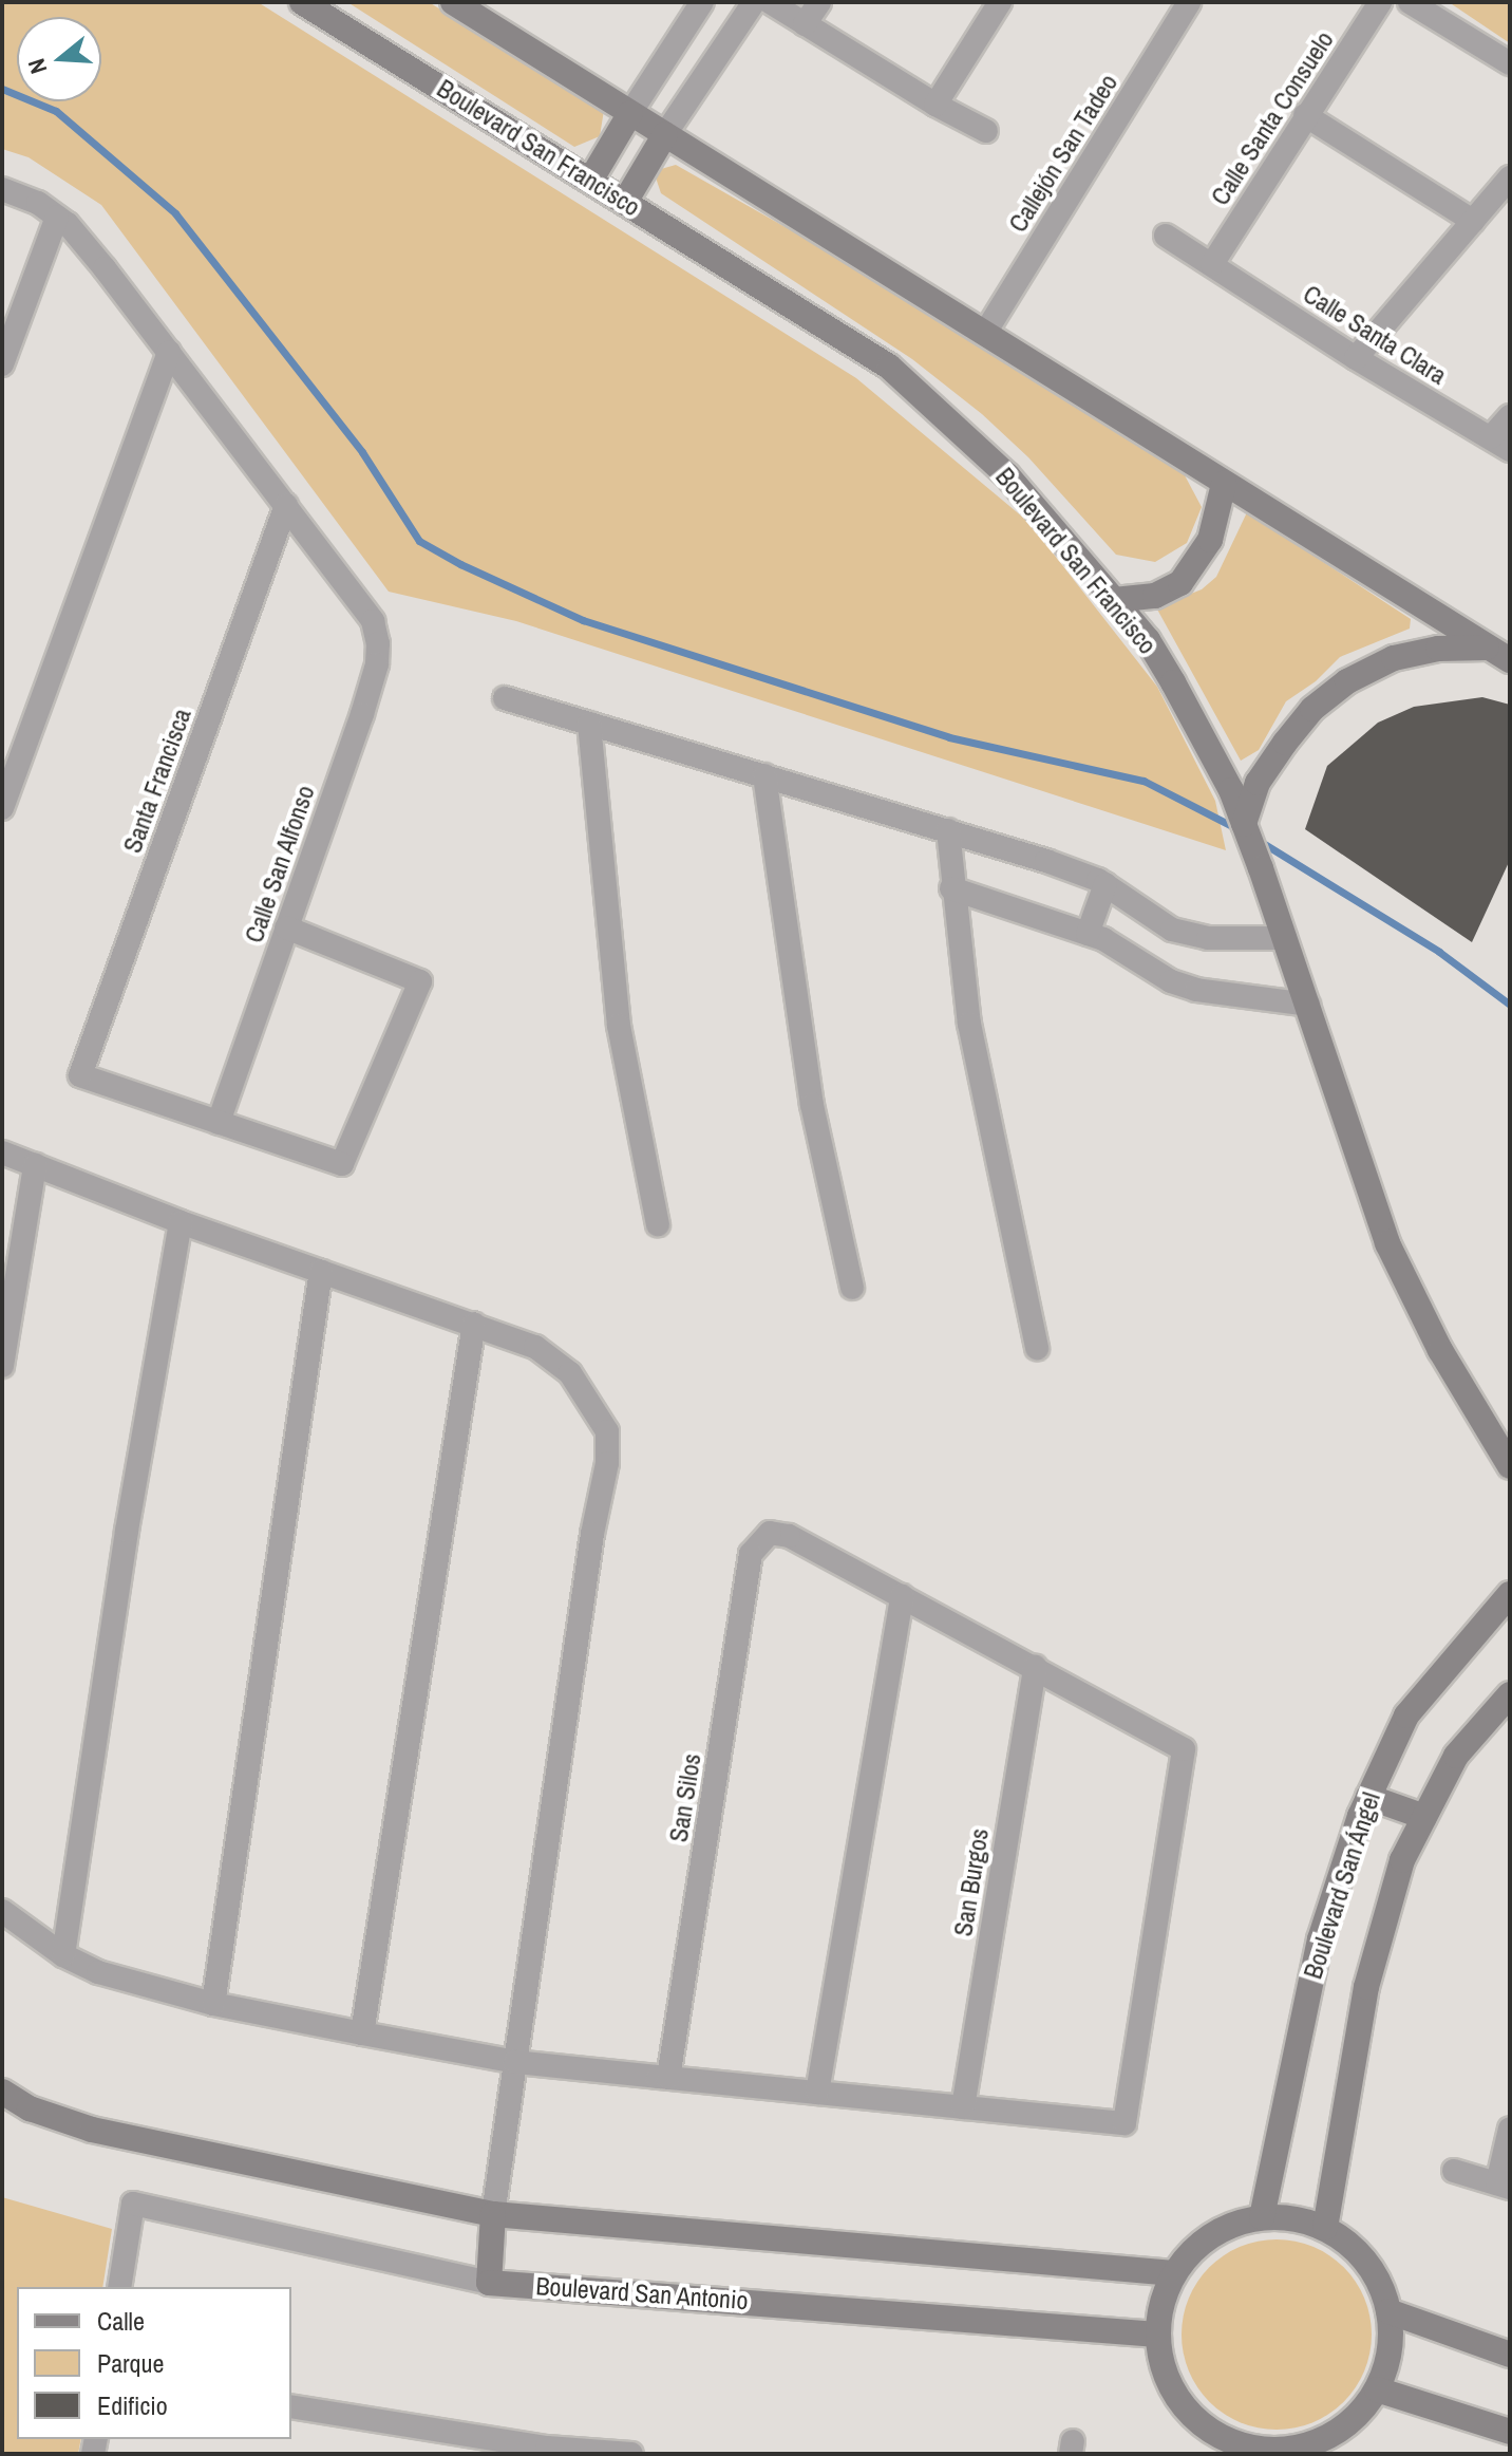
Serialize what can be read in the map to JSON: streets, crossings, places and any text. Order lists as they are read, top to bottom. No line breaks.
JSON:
{"streets":{"street":["Calle Santa Consuelo","Boulevard San Francisco","Callejón San Tadeo","Calle Santa Clara","Santa Francisca","Calle San Alfonso","San Silos","San Burgos","Boulevard San Ángel","Boulevard San Antonio"]},"crossings":[["Calle Santa Consuelo","Calle Santa Clara"],["Santa Francisca","Calle San Alfonso"],["Boulevard San Ángel","Boulevard San Antonio"]],"legend":["Calle","Parque","Edificio"],"north":"left"}
